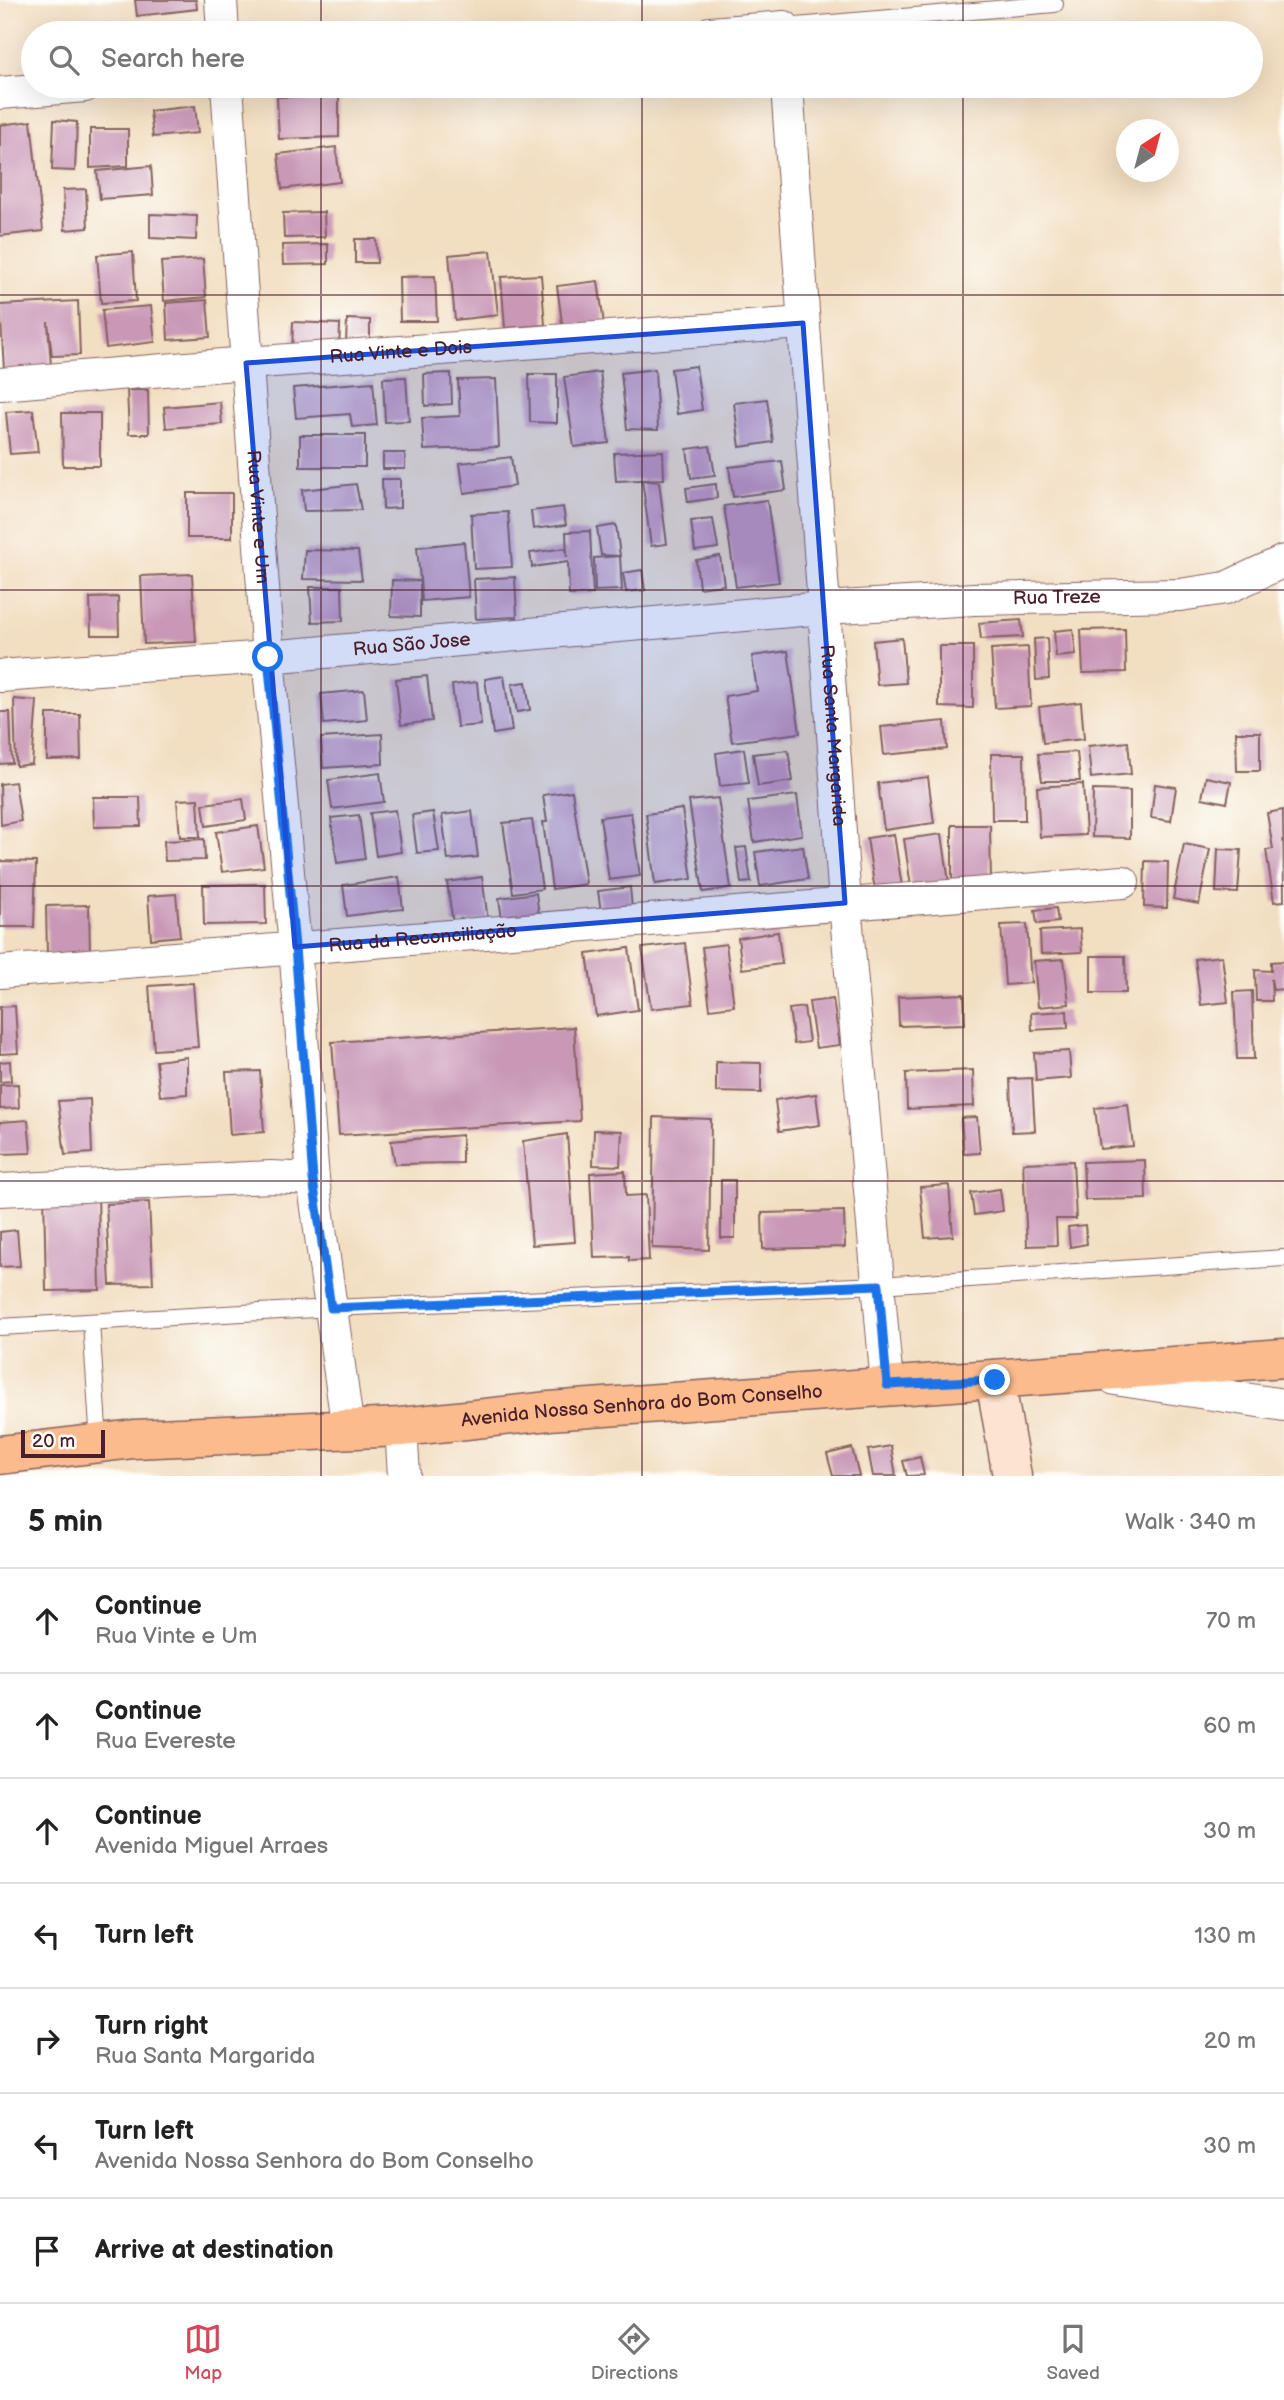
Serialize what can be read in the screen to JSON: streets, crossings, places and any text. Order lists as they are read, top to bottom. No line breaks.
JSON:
{"streets":{"main road":["Avenida Nossa Senhora do Bom Conselho"],"street":["Rua Vinte e Dois","Rua Vinte e Um","Rua Treze","Rua São Jose","Rua Santa Margarida","Rua da Reconciliação"]},"crossings":[["Rua Vinte e Dois","Rua Vinte e Um"],["Rua Vinte e Dois","Rua Santa Margarida"],["Rua Vinte e Um","Rua São Jose"],["Rua Vinte e Um","Rua da Reconciliação"],["Rua Vinte e Um","Avenida Nossa Senhora do Bom Conselho"],["Rua Treze","Rua São Jose"],["Rua Treze","Rua Santa Margarida"],["Rua São Jose","Rua Santa Margarida"],["Rua Santa Margarida","Rua da Reconciliação"],["Rua Santa Margarida","Avenida Nossa Senhora do Bom Conselho"]],"scale_bar":"20 m","north":"top right","page":{"search":"Search here","scale":"20 m","heading":["5 min","Walk · 340 m"],"list":[["Continue","Rua Vinte e Um","70 m"],["Continue","Rua Evereste","60 m"],["Continue","Avenida Miguel Arraes","30 m"],["Turn left","130 m"],["Turn right","Rua Santa Margarida","20 m"],["Turn left","Avenida Nossa Senhora do Bom Conselho","30 m"],"Arrive at destination"],"nav":["Map","Directions","Saved"]}}
